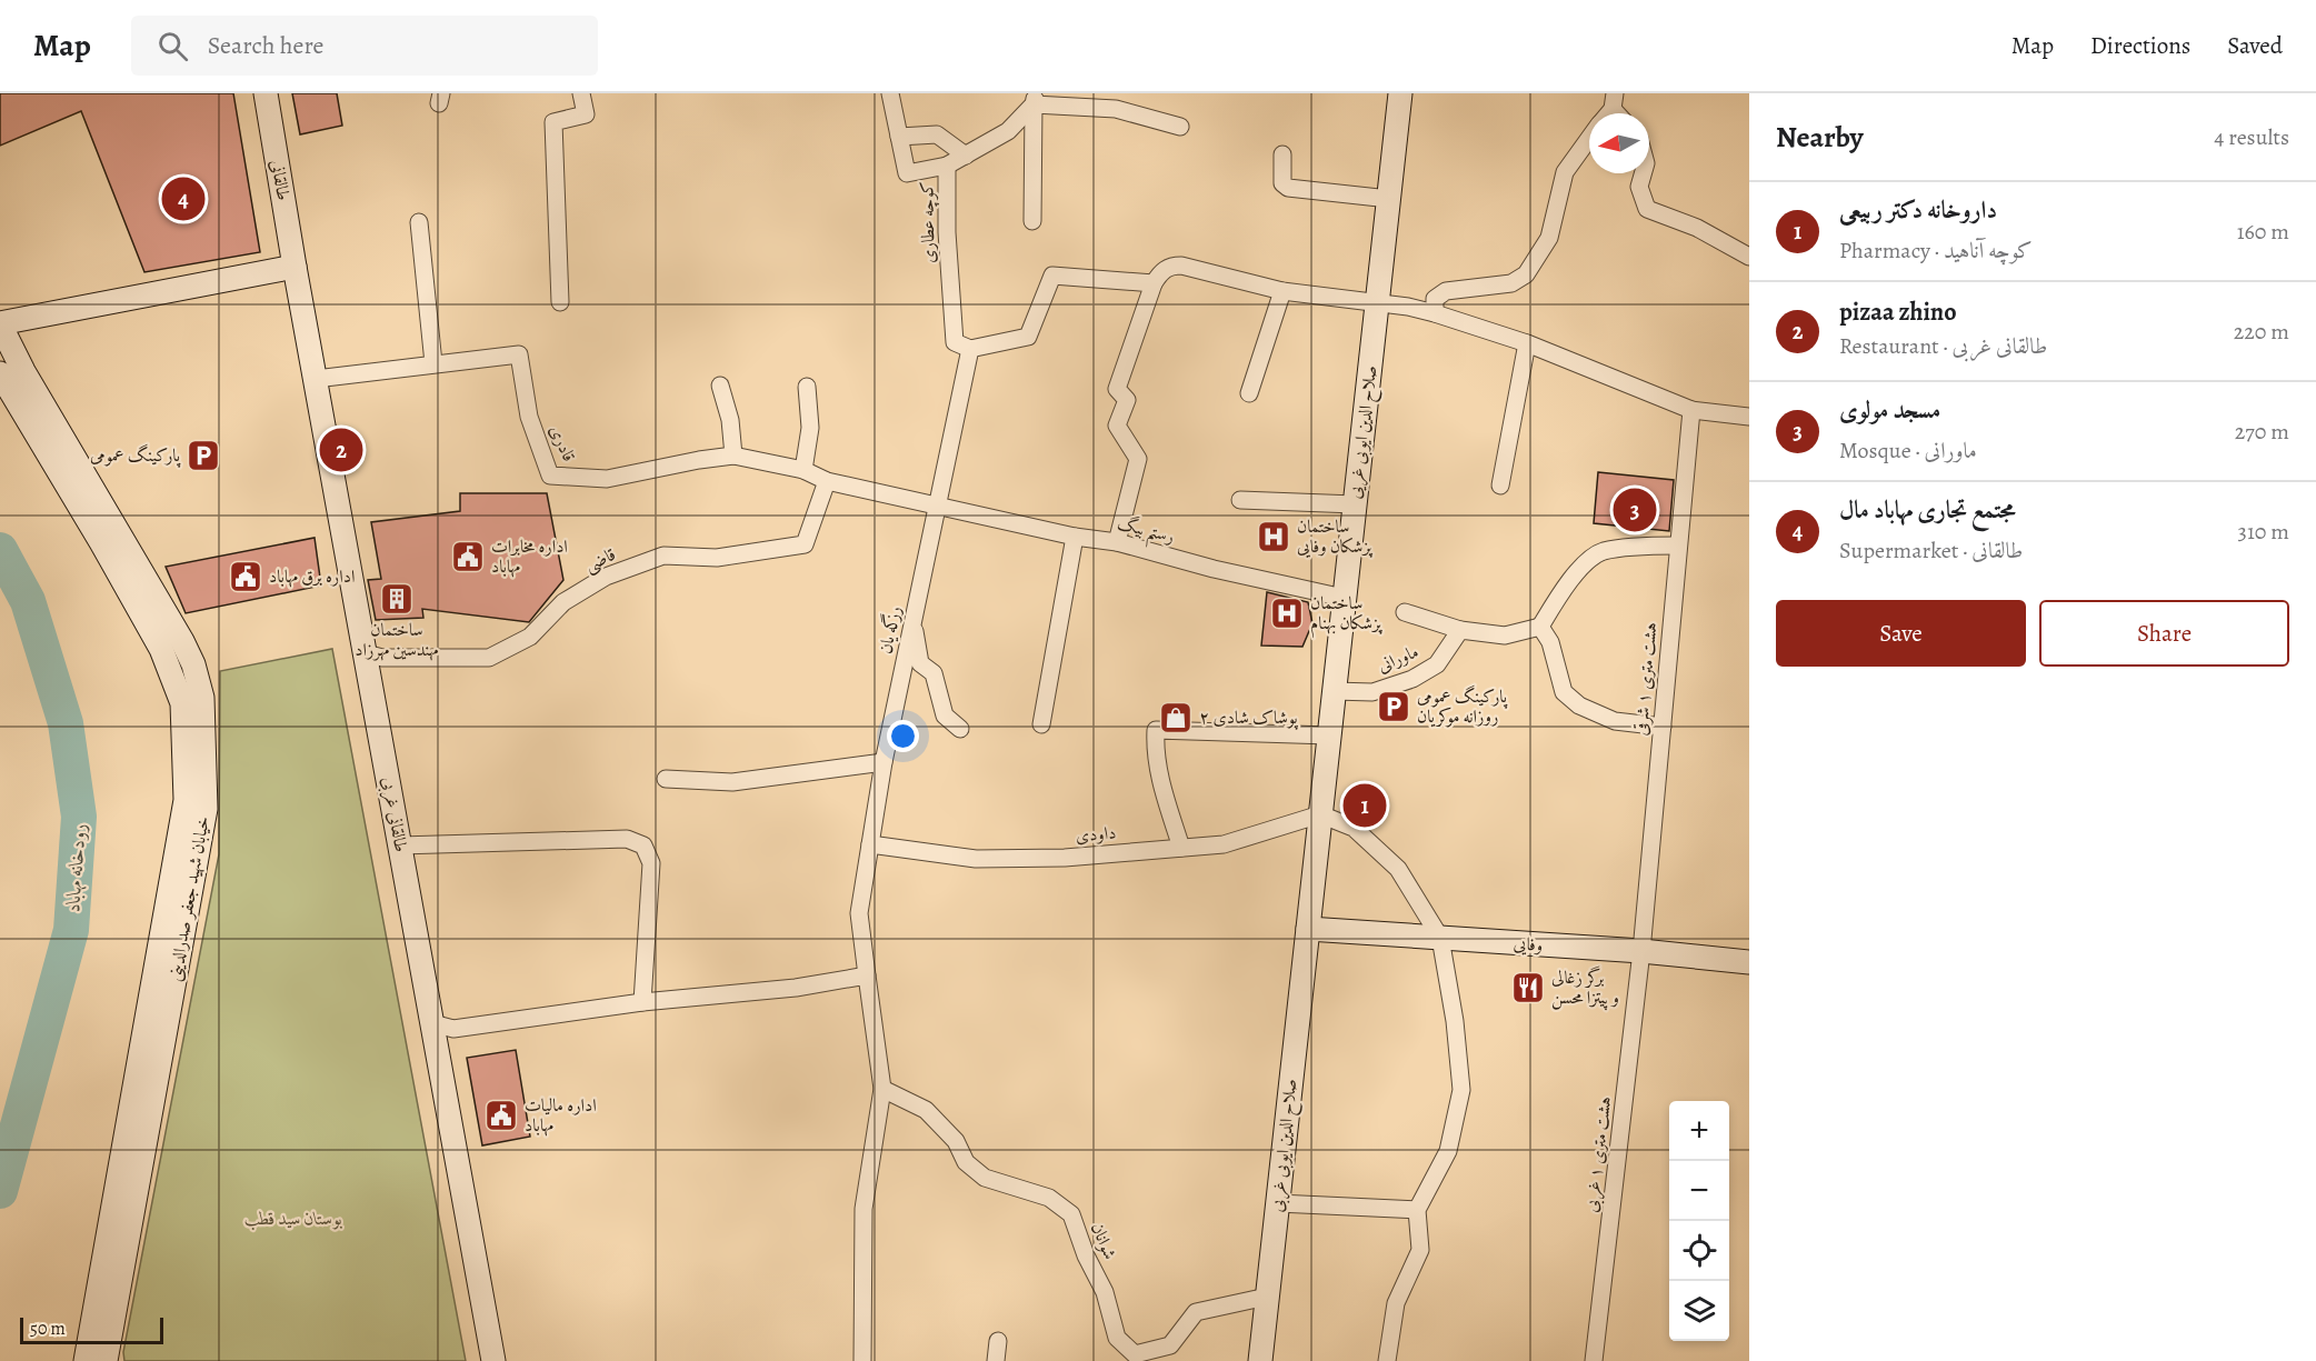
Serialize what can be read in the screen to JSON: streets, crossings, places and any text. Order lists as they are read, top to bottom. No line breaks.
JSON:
{"streets":{"street":["طالقانی","کوچه عطاری","صلاح الدین ایوبی غریی","قادری","رستم بیگ","قاضی","رزگه یان","ماورانی","هشت متری ۱ شرقی","طالقانی غربی","داودی","خیابان شهید جعفر صدرالدینی","وفایی","صلاح الدین ایوبی غربی","هشت متری ۱ غربی","شوانان"]},"crossings":[["طالقانی","طالقانی غربی"],["کوچه عطاری","رزگه یان"],["صلاح الدین ایوبی غریی","رستم بیگ"],["صلاح الدین ایوبی غریی","ماورانی"],["صلاح الدین ایوبی غریی","داودی"],["صلاح الدین ایوبی غریی","وفایی"],["صلاح الدین ایوبی غریی","صلاح الدین ایوبی غربی"],["قادری","رستم بیگ"],["قادری","قاضی"],["قادری","رزگه یان"],["قادری","طالقانی غربی"],["رستم بیگ","رزگه یان"],["قاضی","طالقانی غربی"],["رزگه یان","داودی"],["رزگه یان","شوانان"],["هشت متری ۱ شرقی","وفایی"],["هشت متری ۱ شرقی","هشت متری ۱ غربی"],["وفایی","صلاح الدین ایوبی غربی"],["وفایی","هشت متری ۱ غربی"],["صلاح الدین ایوبی غربی","شوانان"]],"water":["رودخانه مهاباد"],"parks":["بوستان سید قطب"],"places":{"parking":["پارکینگ عمومی","پارکینگ عمومی روزانه موکریان"],"hospital":["ساختمان پزشکان وفایی","ساختمان پزشکان بهنام"],"public building":["اداره مخابرات مهاباد","اداره برق مهاباد","اداره مالیات مهاباد"],"building":["ساختمان مهندسین مهرزاد"],"shop":["پوشاک شادی ۲"],"restaurant":["برگر زغالی و پیتزا محسن"]},"scale_bar":"50 m","north":"left","page":{"header":"Map","search":"Search here","nav":["Map","Directions","Saved"],"heading":["Nearby","4 results"],"pins":["4","2","3","1"],"list":[{"mark":"1","name":"داروخانه دکتر ربیعی","note":"Pharmacy · کوچه آناهید","value":"160 m"},{"mark":"2","name":"pizaa zhino","note":"Restaurant · طالقانی غربی","value":"220 m"},{"mark":"3","name":"مسجد مولوی","note":"Mosque · ماورانی","value":"270 m"},{"mark":"4","name":"مجتمع تجاری مهاباد مال","note":"Supermarket · طالقانی","value":"310 m"}],"buttons":["Save","Share"],"map_buttons":["+","−"],"scale":"50 m"}}
